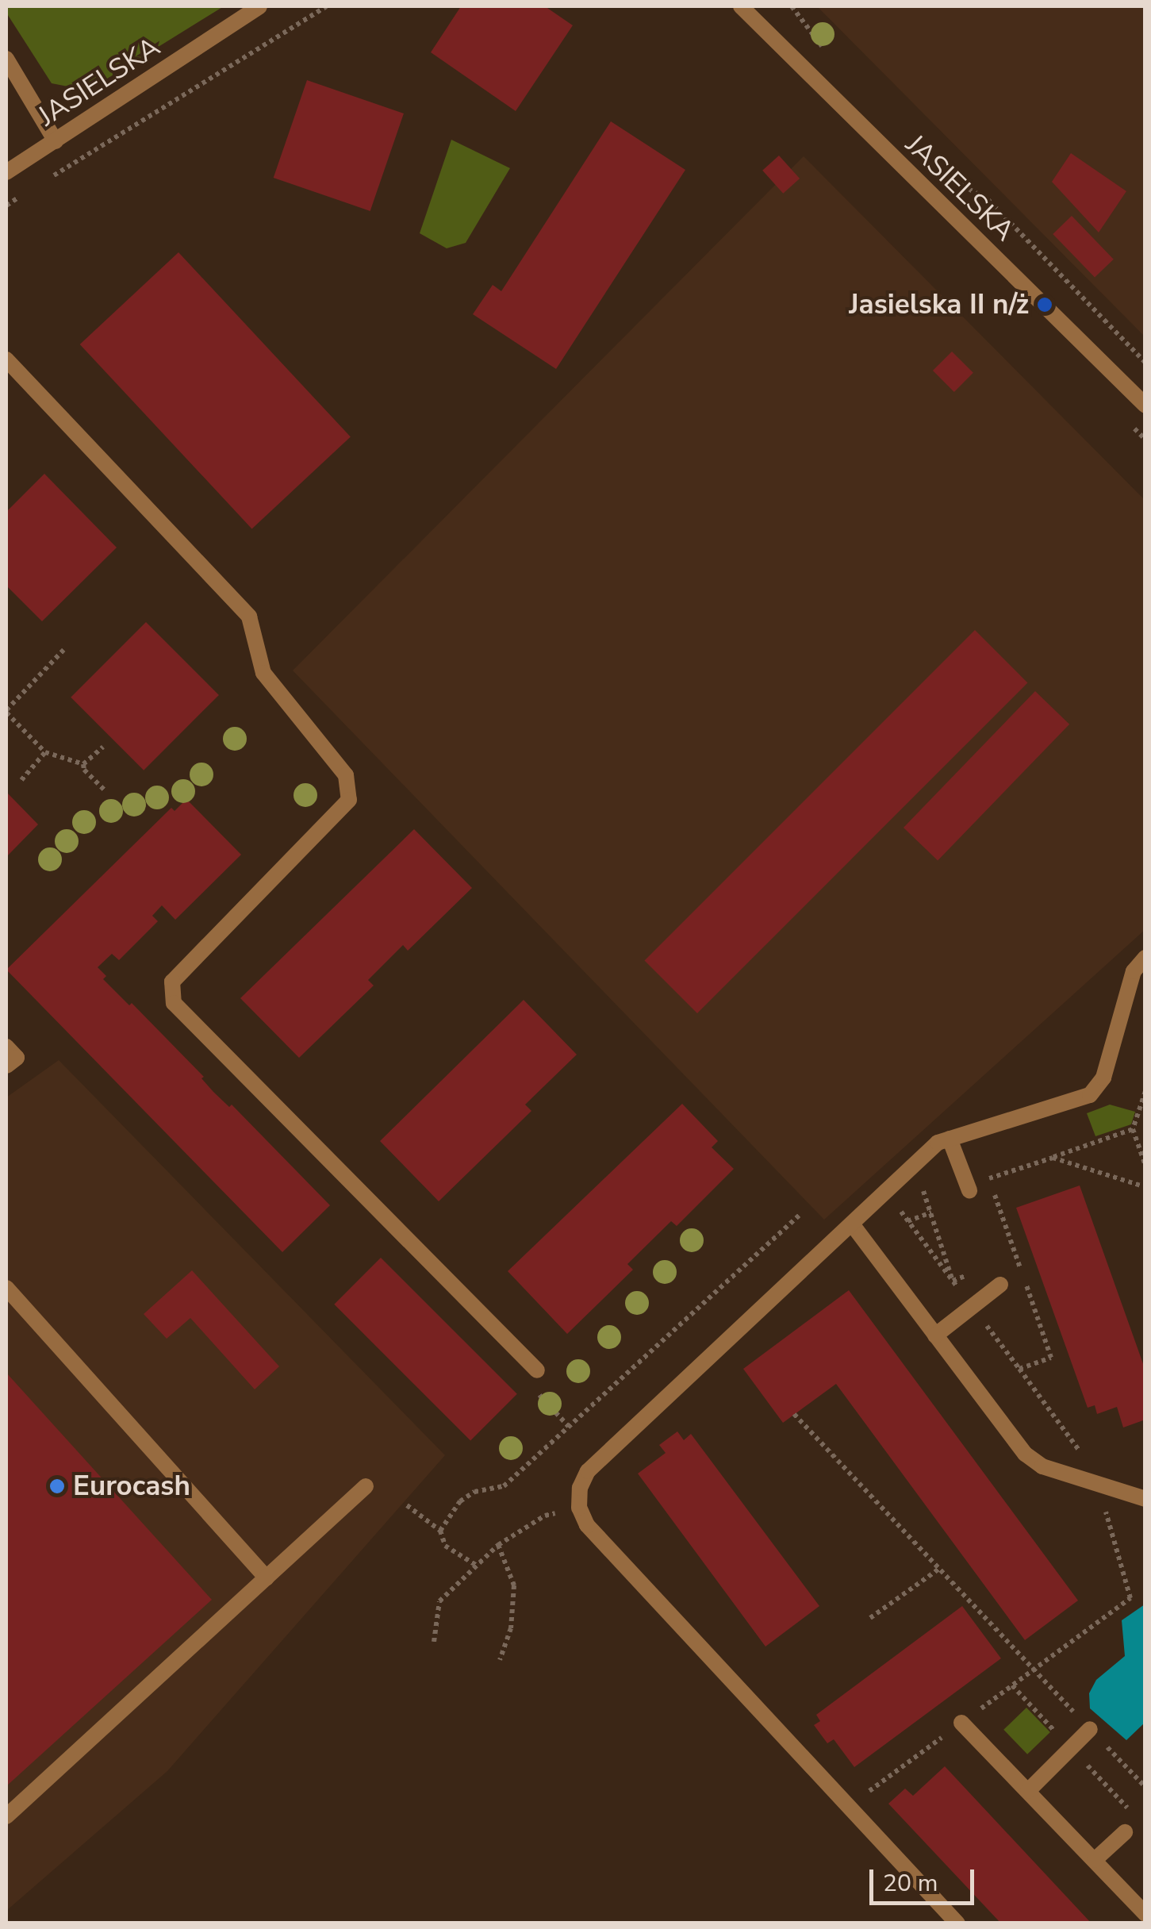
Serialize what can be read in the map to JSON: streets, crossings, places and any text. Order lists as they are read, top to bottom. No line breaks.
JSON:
{"streets":{"street":["JASIELSKA"]},"places":["Jasielska II n/ż","Eurocash"],"scale_bar":"20 m"}
